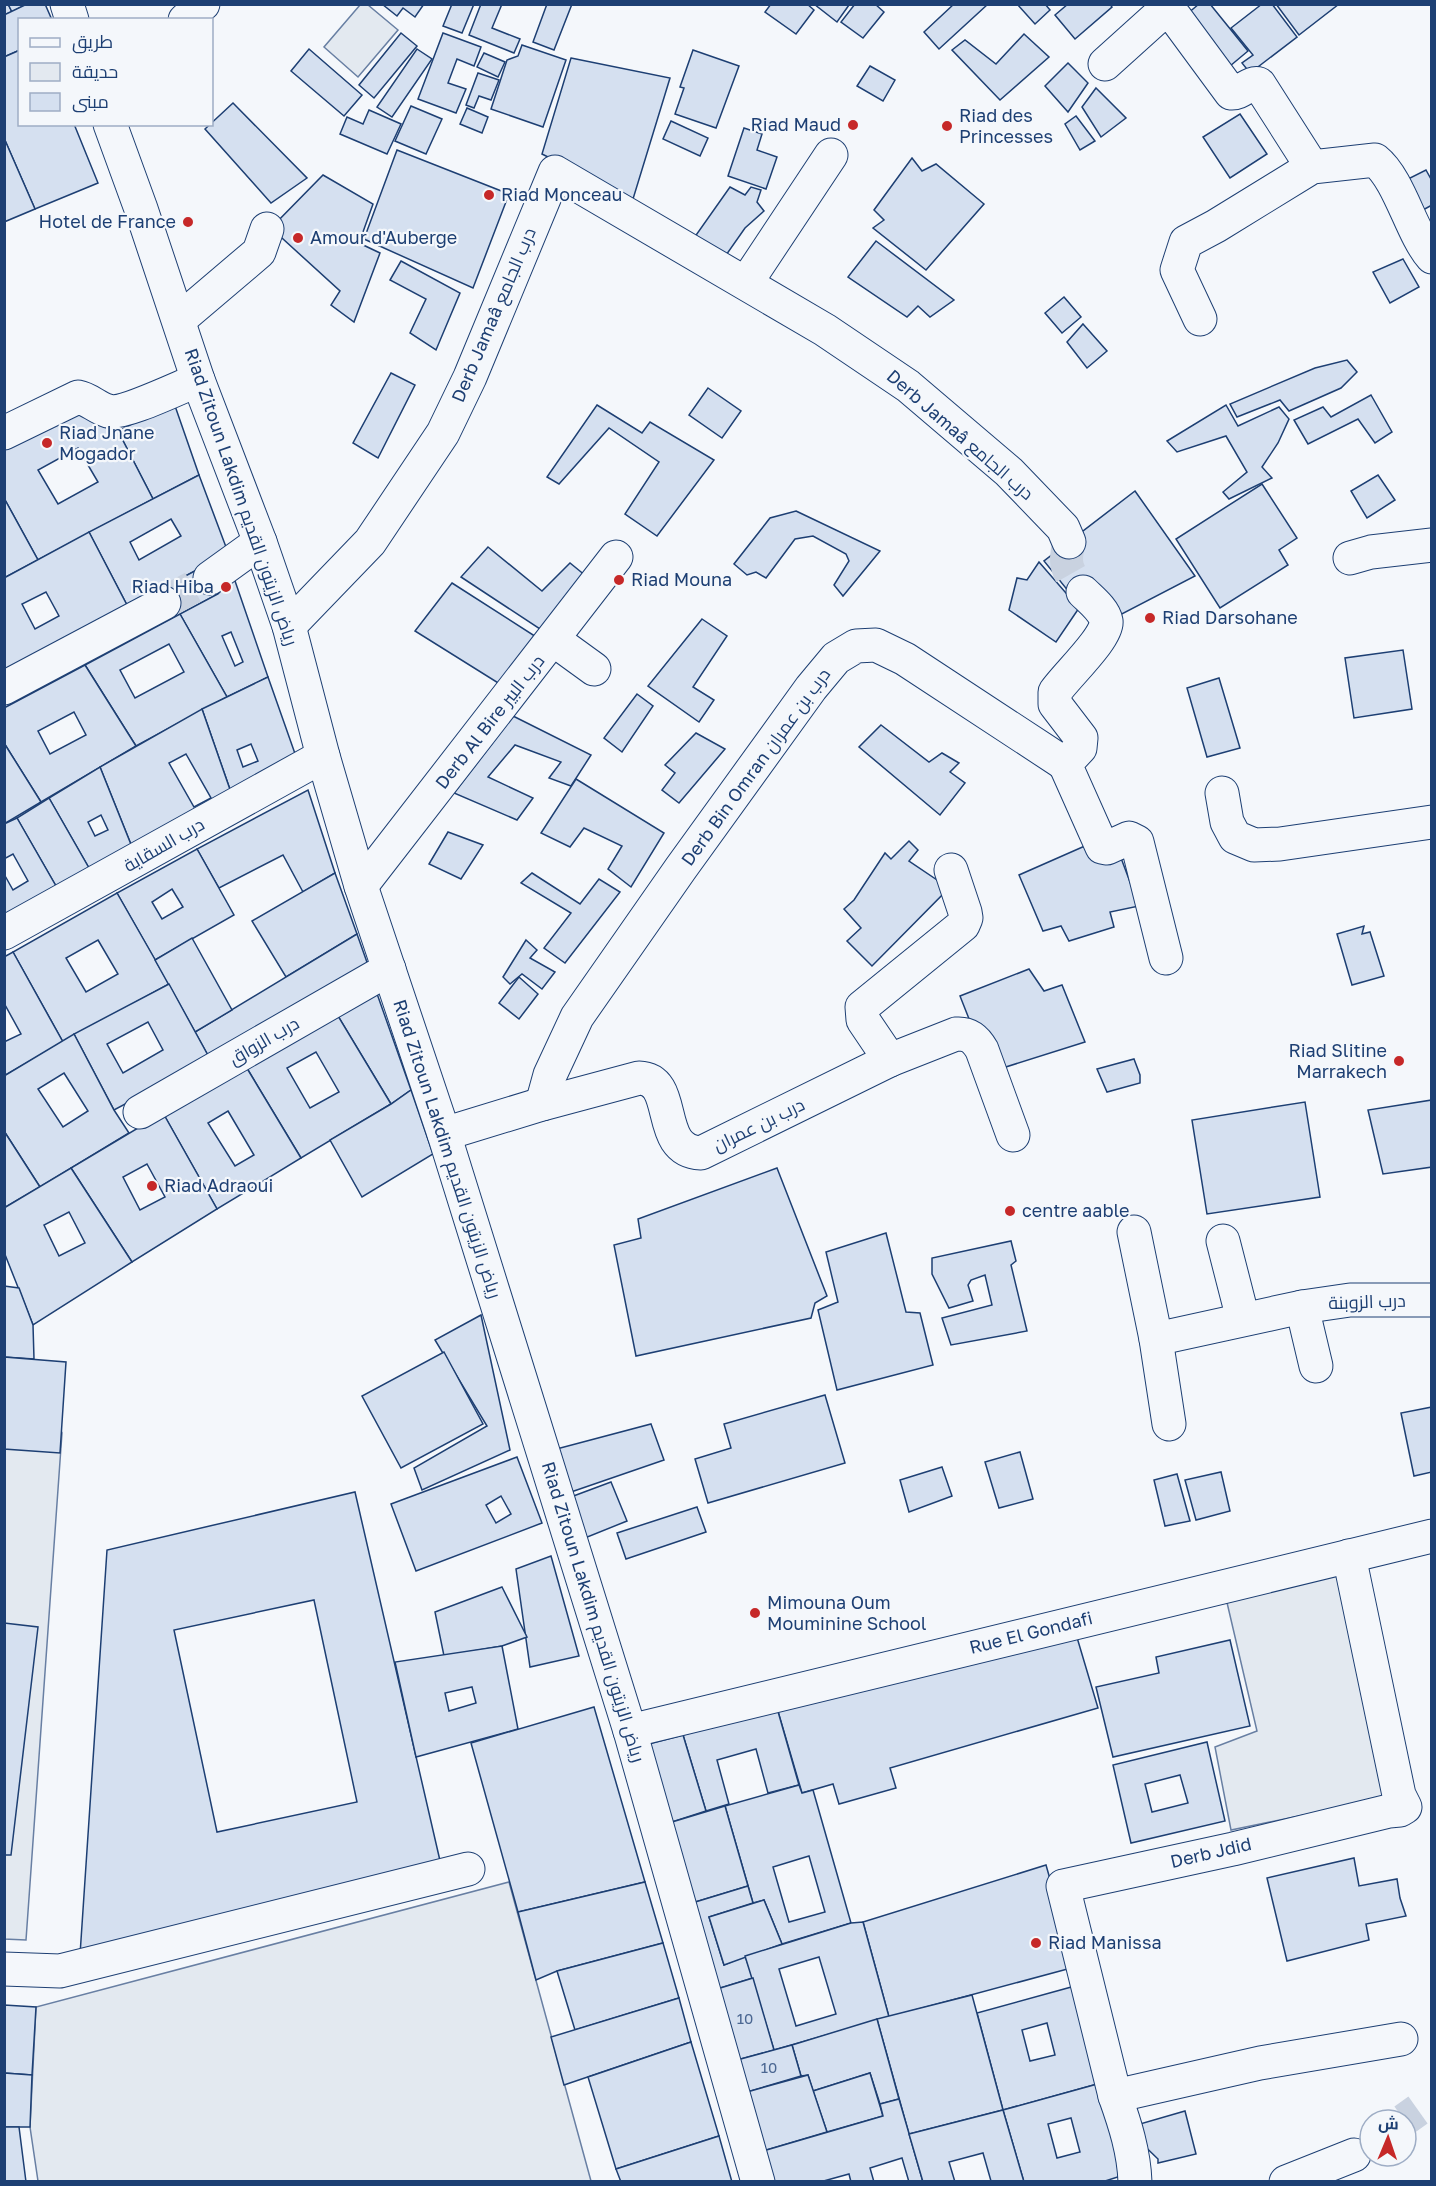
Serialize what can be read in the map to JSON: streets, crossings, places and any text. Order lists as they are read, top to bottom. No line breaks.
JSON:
{"streets":{"street":["Derb Jamaâ درب الجامع","Riad Zitoun Lakdim رياض الزيتون القديم","Derb Al Bire درب البير","Derb Bin Omran درب بن عمران","درب السقاية","درب الزواق","درب بن عمران","درب الزوبنة","Rue El Gondafi","Derb Jdid"]},"crossings":[["Derb Jamaâ درب الجامع","Riad Zitoun Lakdim رياض الزيتون القديم"],["Riad Zitoun Lakdim رياض الزيتون القديم","Derb Al Bire درب البير"],["Riad Zitoun Lakdim رياض الزيتون القديم","درب السقاية"],["Riad Zitoun Lakdim رياض الزيتون القديم","درب الزواق"],["Riad Zitoun Lakdim رياض الزيتون القديم","درب بن عمران"],["Riad Zitoun Lakdim رياض الزيتون القديم","Rue El Gondafi"],["Derb Bin Omran درب بن عمران","درب بن عمران"],["Rue El Gondafi","Derb Jdid"]],"places":["Riad Maud","Riad des Princesses","Riad Monceau","Hotel de France","Amour d'Auberge","Riad Jnane Mogador","Riad Mouna","Riad Hiba","Riad Darsohane","Riad Slitine Marrakech","Riad Adraoui","centre aable","Mimouna Oum Mouminine School","Riad Manissa"],"house_numbers":["10","10"],"legend":["طريق","حديقة","مبنى"],"north":"top"}
